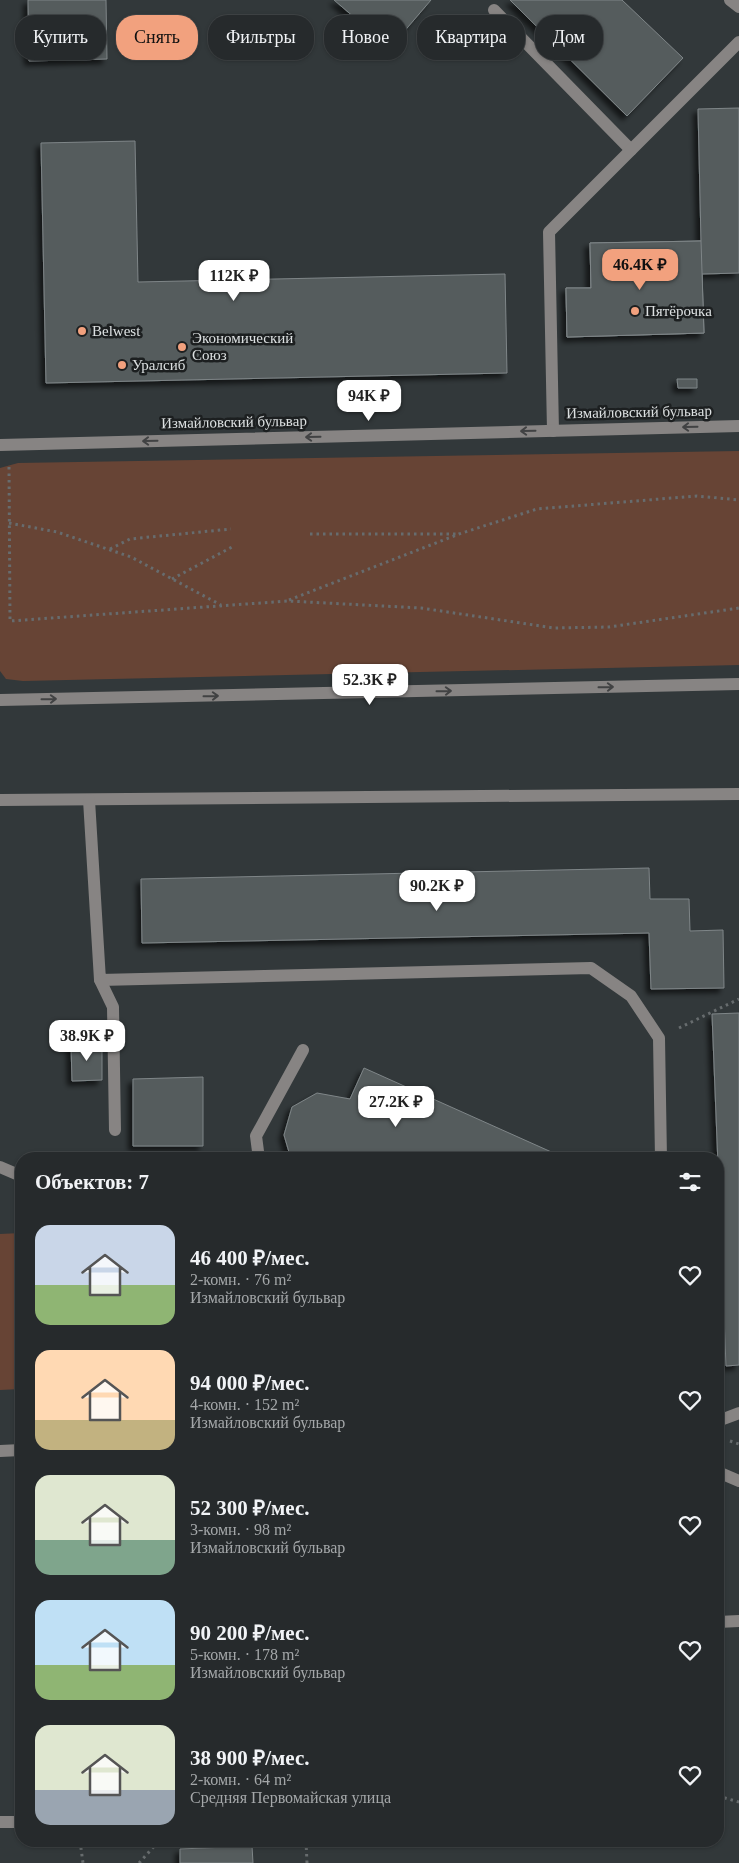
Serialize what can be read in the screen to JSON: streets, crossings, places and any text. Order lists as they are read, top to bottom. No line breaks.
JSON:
{"streets":{"street":["Измайловский бульвар"]},"one_way":["Измайловский бульвар"],"places":["Пятёрочка","Belwest","Экономический Союз","Уралсиб"],"page":{"chip":["Купить","Снять","Фильтры","Новое","Квартира","Дом"],"price":["46.4K ₽","112K ₽","94K ₽","52.3K ₽","90.2K ₽","38.9K ₽","27.2K ₽"],"heading":"Объектов: 7","list":[{"name":"46 400 ₽/мес.","note":"2-комн. · 76 m² · Измайловский бульвар"},{"name":"94 000 ₽/мес.","note":"4-комн. · 152 m² · Измайловский бульвар"},{"name":"52 300 ₽/мес.","note":"3-комн. · 98 m² · Измайловский бульвар"},{"name":"90 200 ₽/мес.","note":"5-комн. · 178 m² · Измайловский бульвар"},{"name":"38 900 ₽/мес.","note":"2-комн. · 64 m² · Средняя Первомайская улица"}]}}
